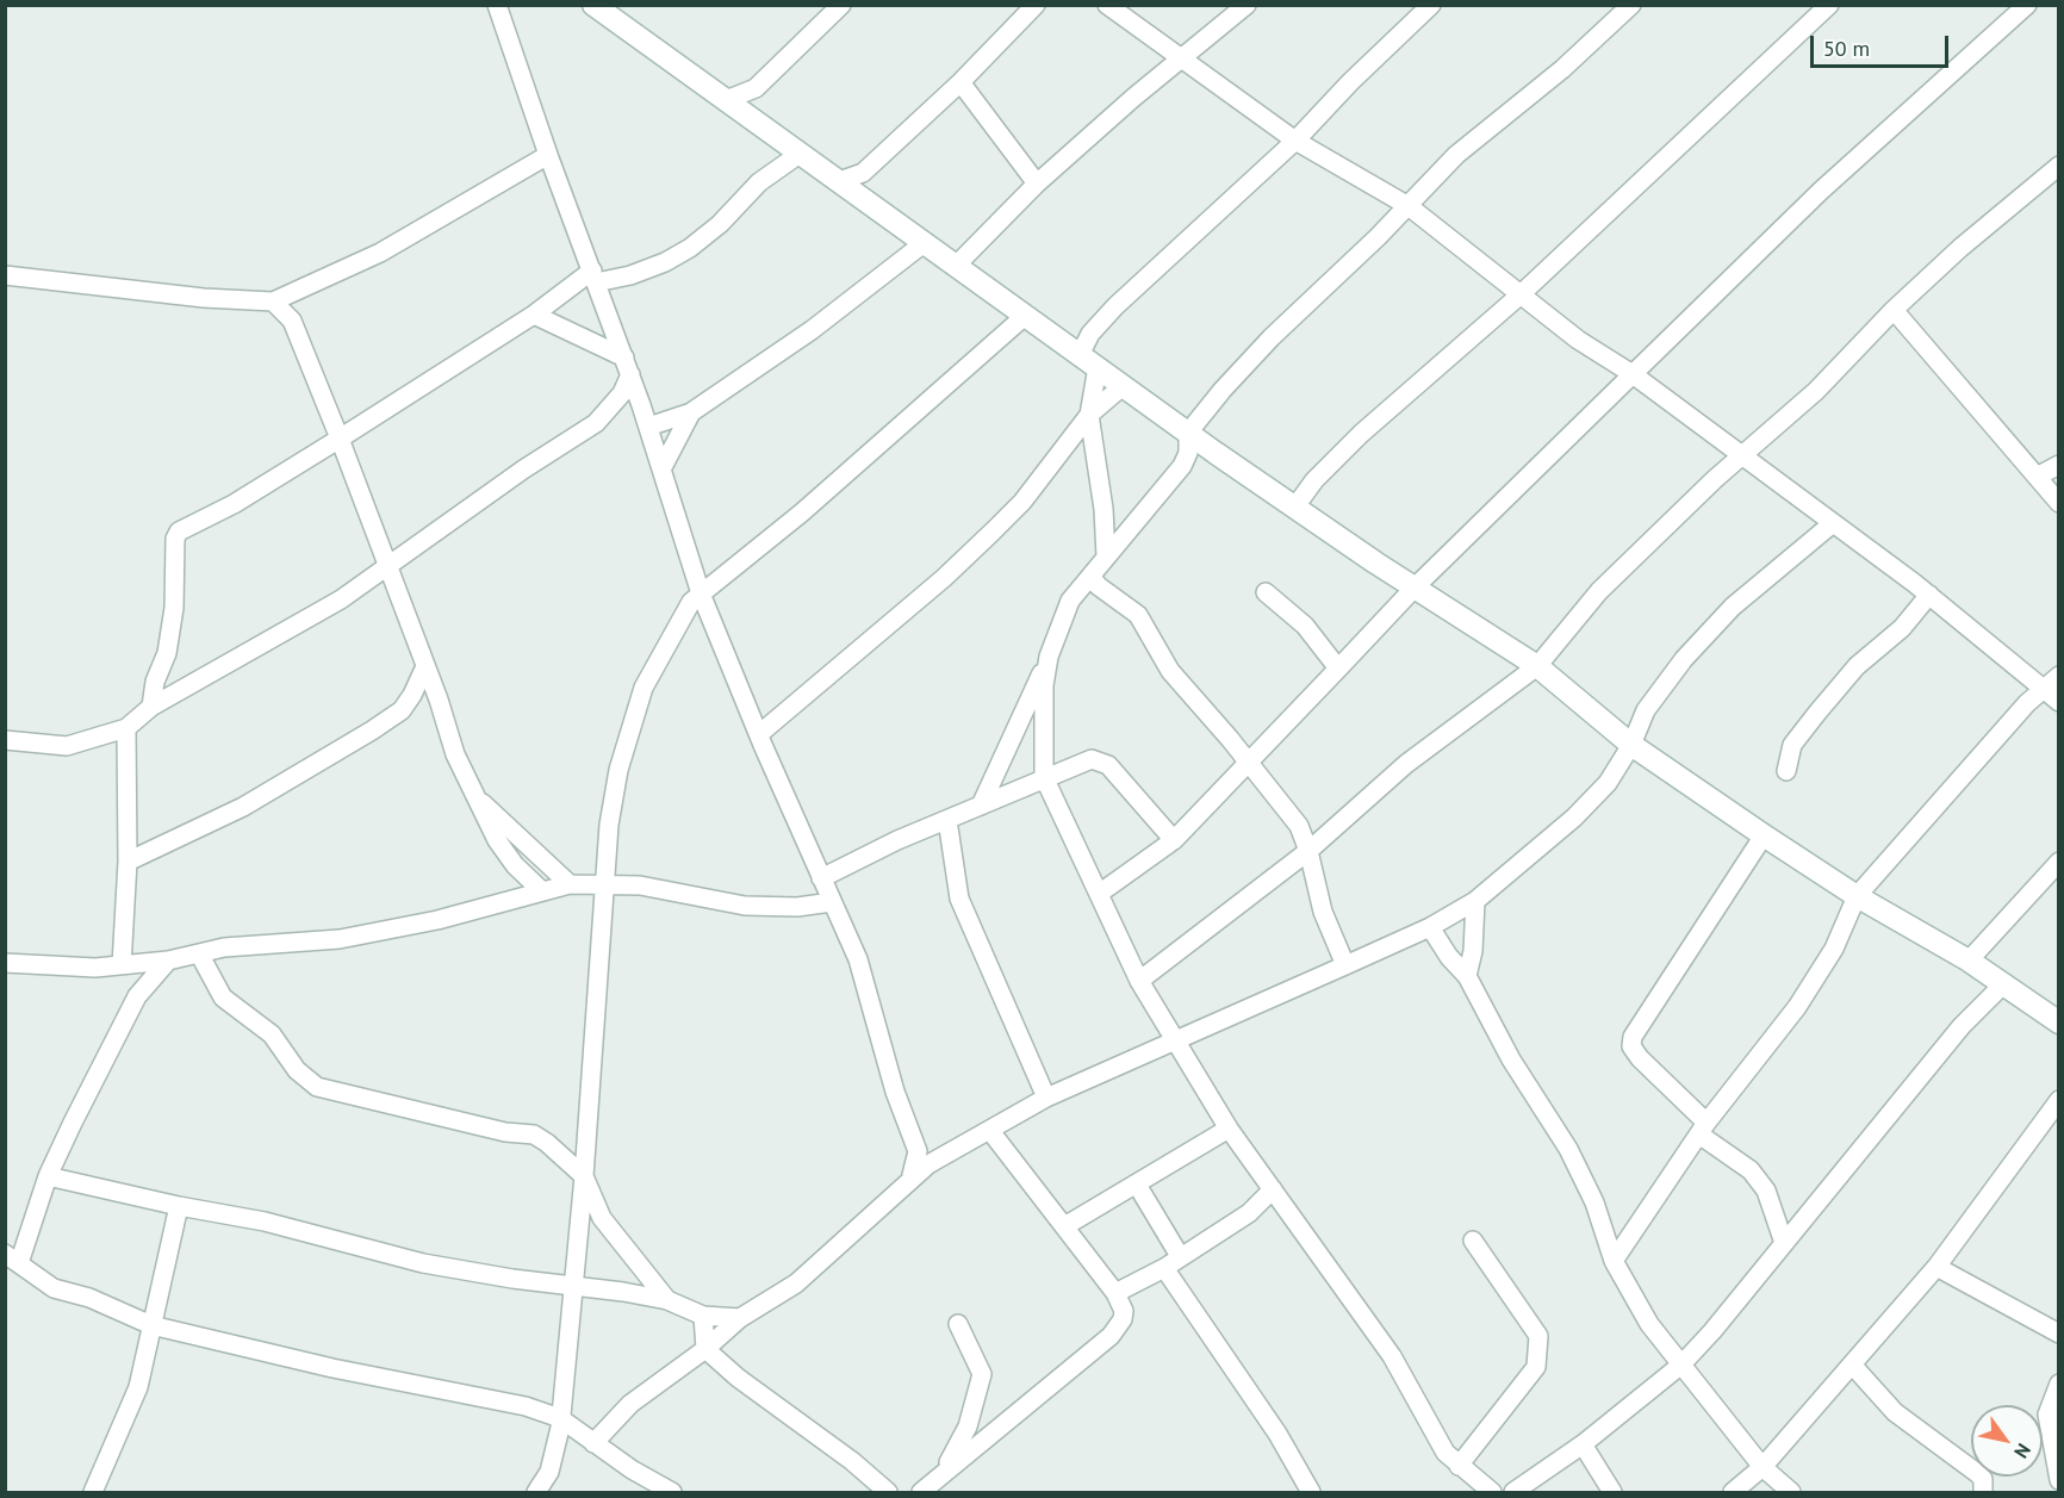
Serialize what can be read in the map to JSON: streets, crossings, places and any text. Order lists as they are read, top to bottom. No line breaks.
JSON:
{"scale_bar":"50 m","north":"bottom right"}
